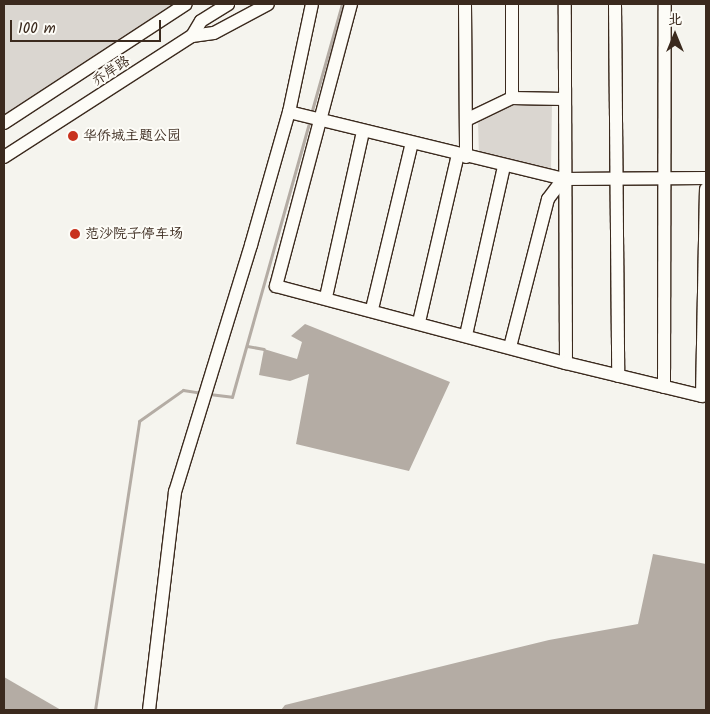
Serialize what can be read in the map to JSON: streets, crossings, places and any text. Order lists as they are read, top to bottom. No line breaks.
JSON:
{"streets":{"street":["乔岸路"]},"places":["华侨城主题公园","范沙院子停车场"],"scale_bar":"100 m","north":"top"}
